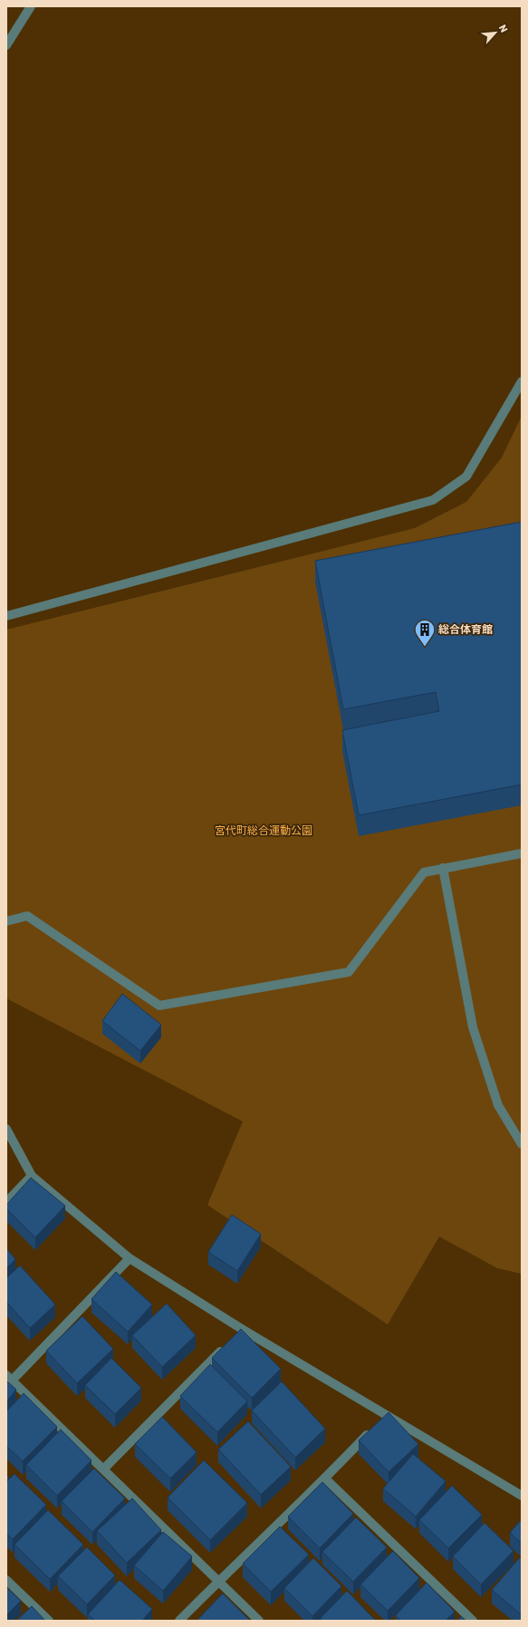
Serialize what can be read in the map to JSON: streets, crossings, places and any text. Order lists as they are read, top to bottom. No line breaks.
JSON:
{"parks":["宮代町総合運動公園"],"places":{"building":["総合体育館"]},"north":"top right"}
